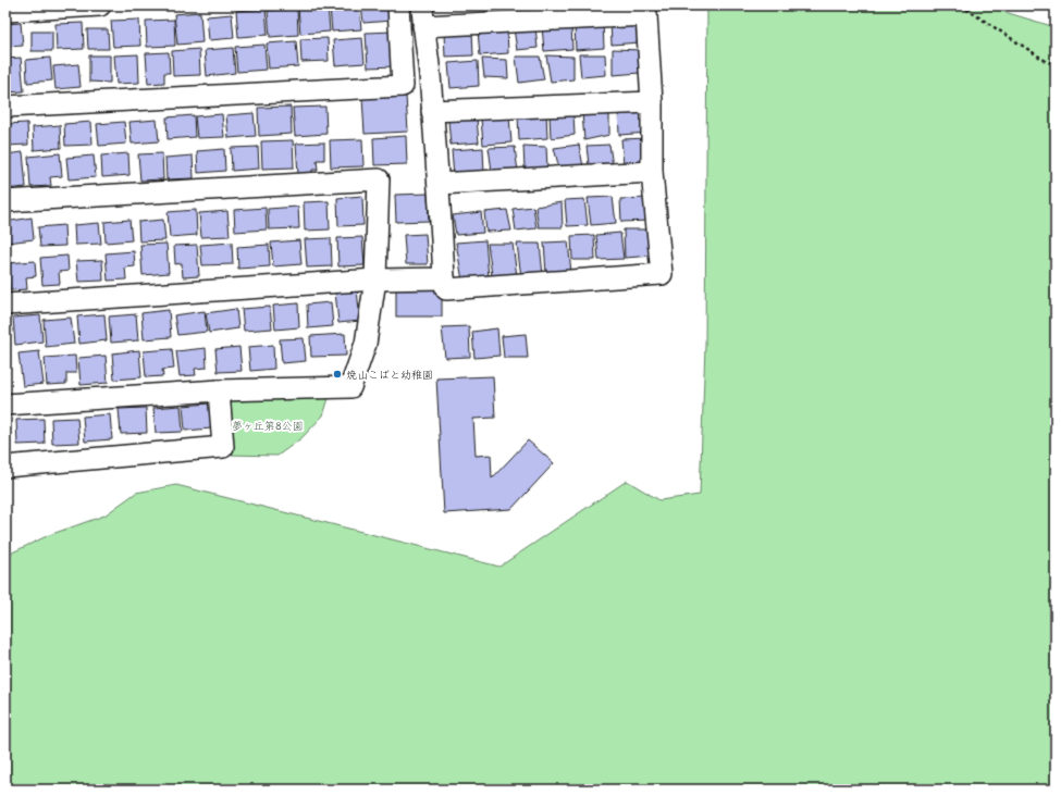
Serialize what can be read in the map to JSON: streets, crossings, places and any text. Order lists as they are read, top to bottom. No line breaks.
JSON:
{"parks":["夢ヶ丘第8公園"],"places":["焼山こばと幼稚園"]}
